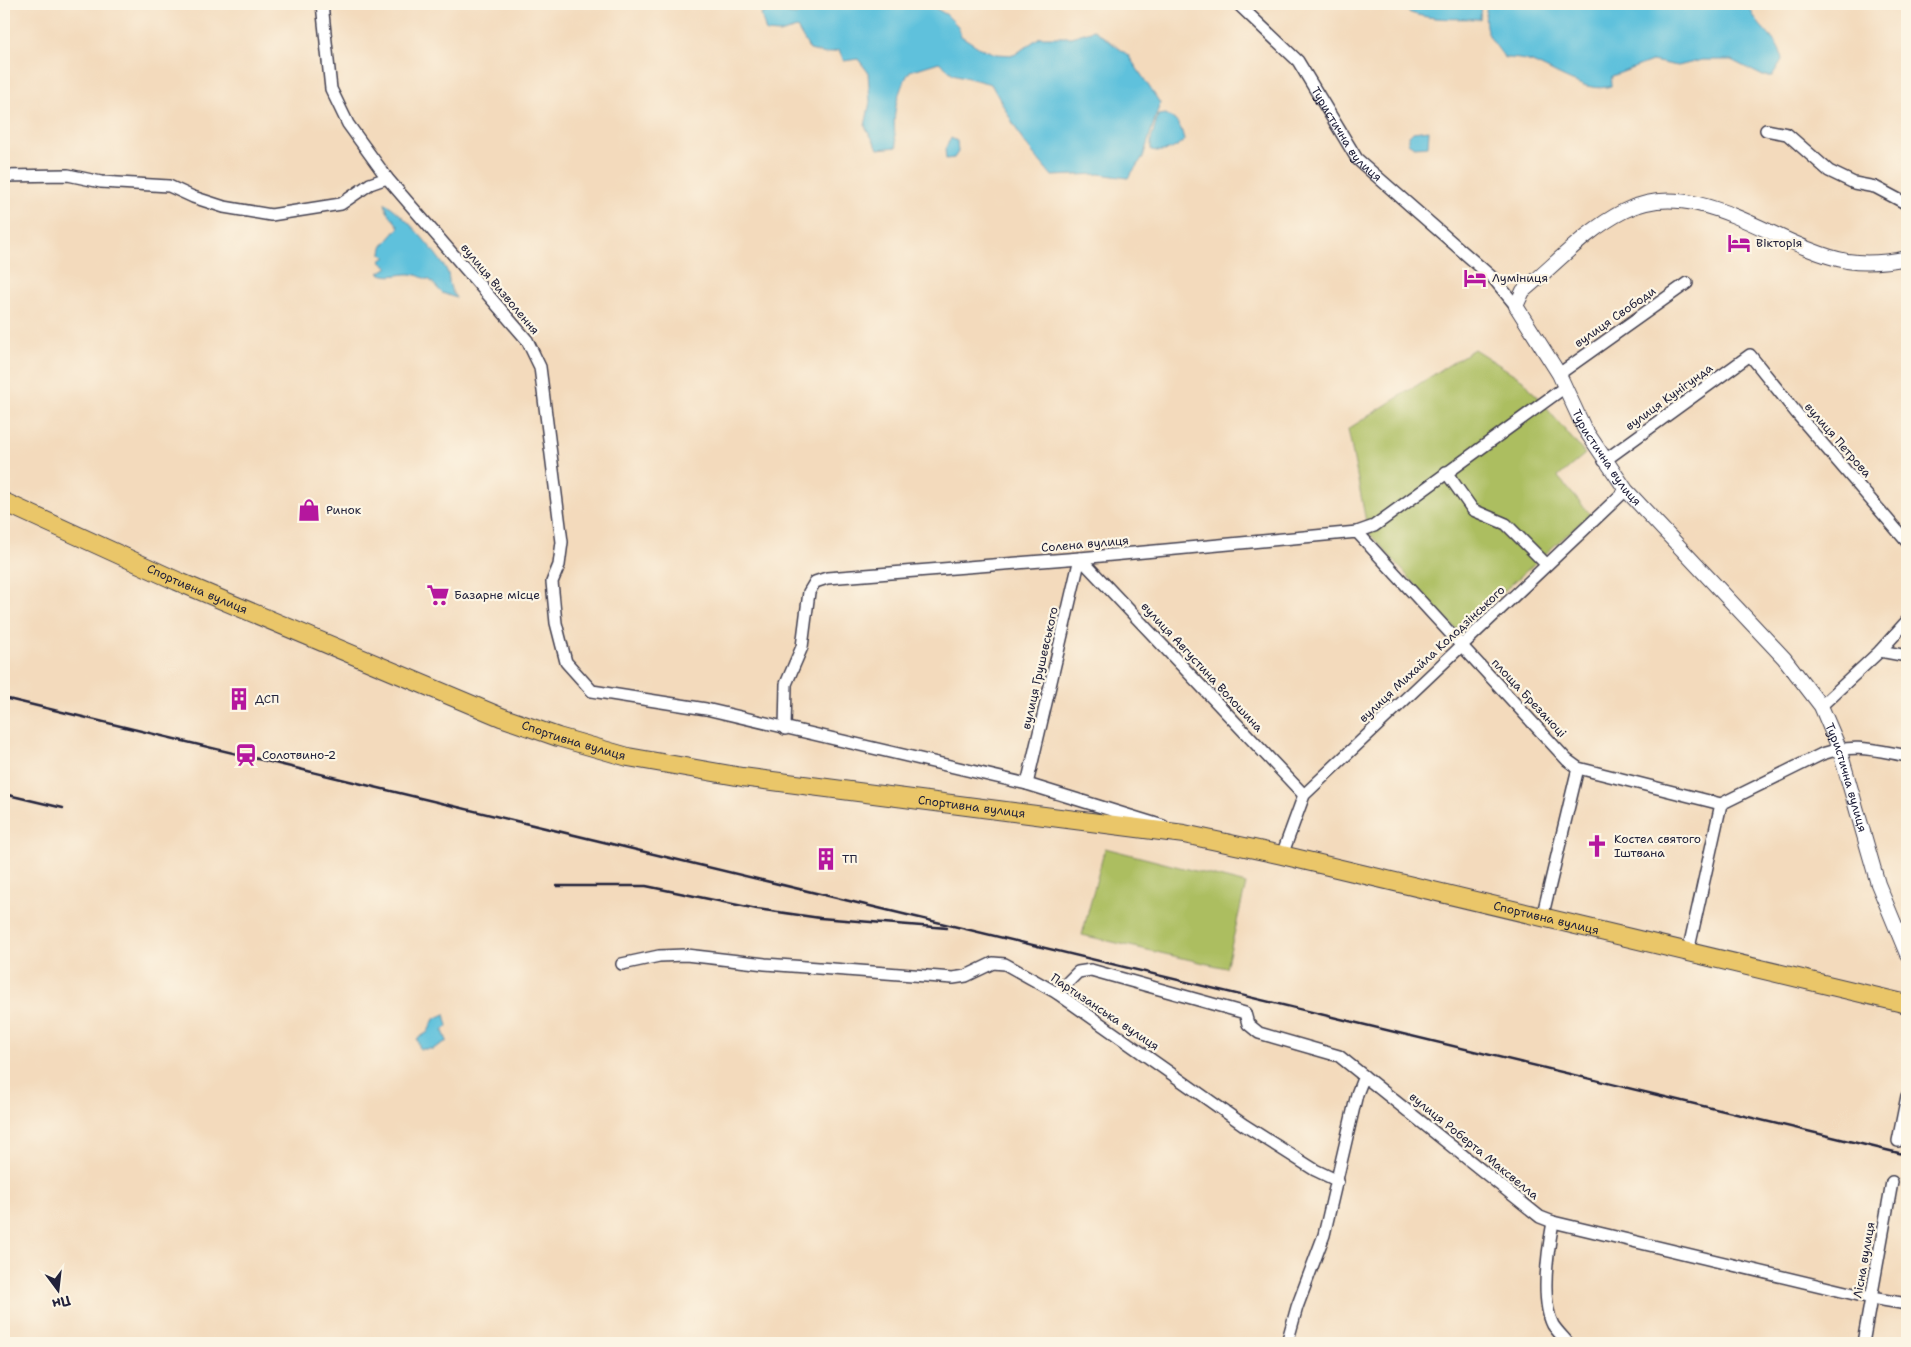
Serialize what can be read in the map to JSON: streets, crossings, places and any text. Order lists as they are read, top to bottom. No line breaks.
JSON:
{"streets":{"main road":["Спортивна вулиця"],"street":["Туристична вулиця","вулиця Визволення","вулиця Свободи","вулиця Кунігунда","вулиця Петрова","Солена вулиця","вулиця Михайла Колодзінського","вулиця Августина Волошина","вулиця Грушевського","площа Брезаноці","Партизанська вулиця","вулиця Роберта Максвелла","Лісна вулиця"]},"crossings":[["Туристична вулиця","вулиця Свободи"],["Туристична вулиця","вулиця Кунігунда"],["Туристична вулиця","Солена вулиця"],["Туристична вулиця","вулиця Михайла Колодзінського"],["вулиця Визволення","Спортивна вулиця"],["вулиця Кунігунда","вулиця Петрова"],["Солена вулиця","Спортивна вулиця"],["Солена вулиця","вулиця Августина Волошина"],["Солена вулиця","вулиця Грушевського"],["Спортивна вулиця","вулиця Михайла Колодзінського"],["Спортивна вулиця","вулиця Грушевського"],["вулиця Михайла Колодзінського","вулиця Августина Волошина"],["вулиця Михайла Колодзінського","площа Брезаноці"],["вулиця Августина Волошина","вулиця Грушевського"],["Партизанська вулиця","вулиця Роберта Максвелла"],["вулиця Роберта Максвелла","Лісна вулиця"]],"places":{"hotel":["Вікторія","Луміниця"],"shop":["Ринок"],"supermarket":["Базарне місце"],"building":["ДСП","ТП"],"station":["Солотвино-2"],"church":["Костел святого Іштвана"]},"north":"bottom"}
